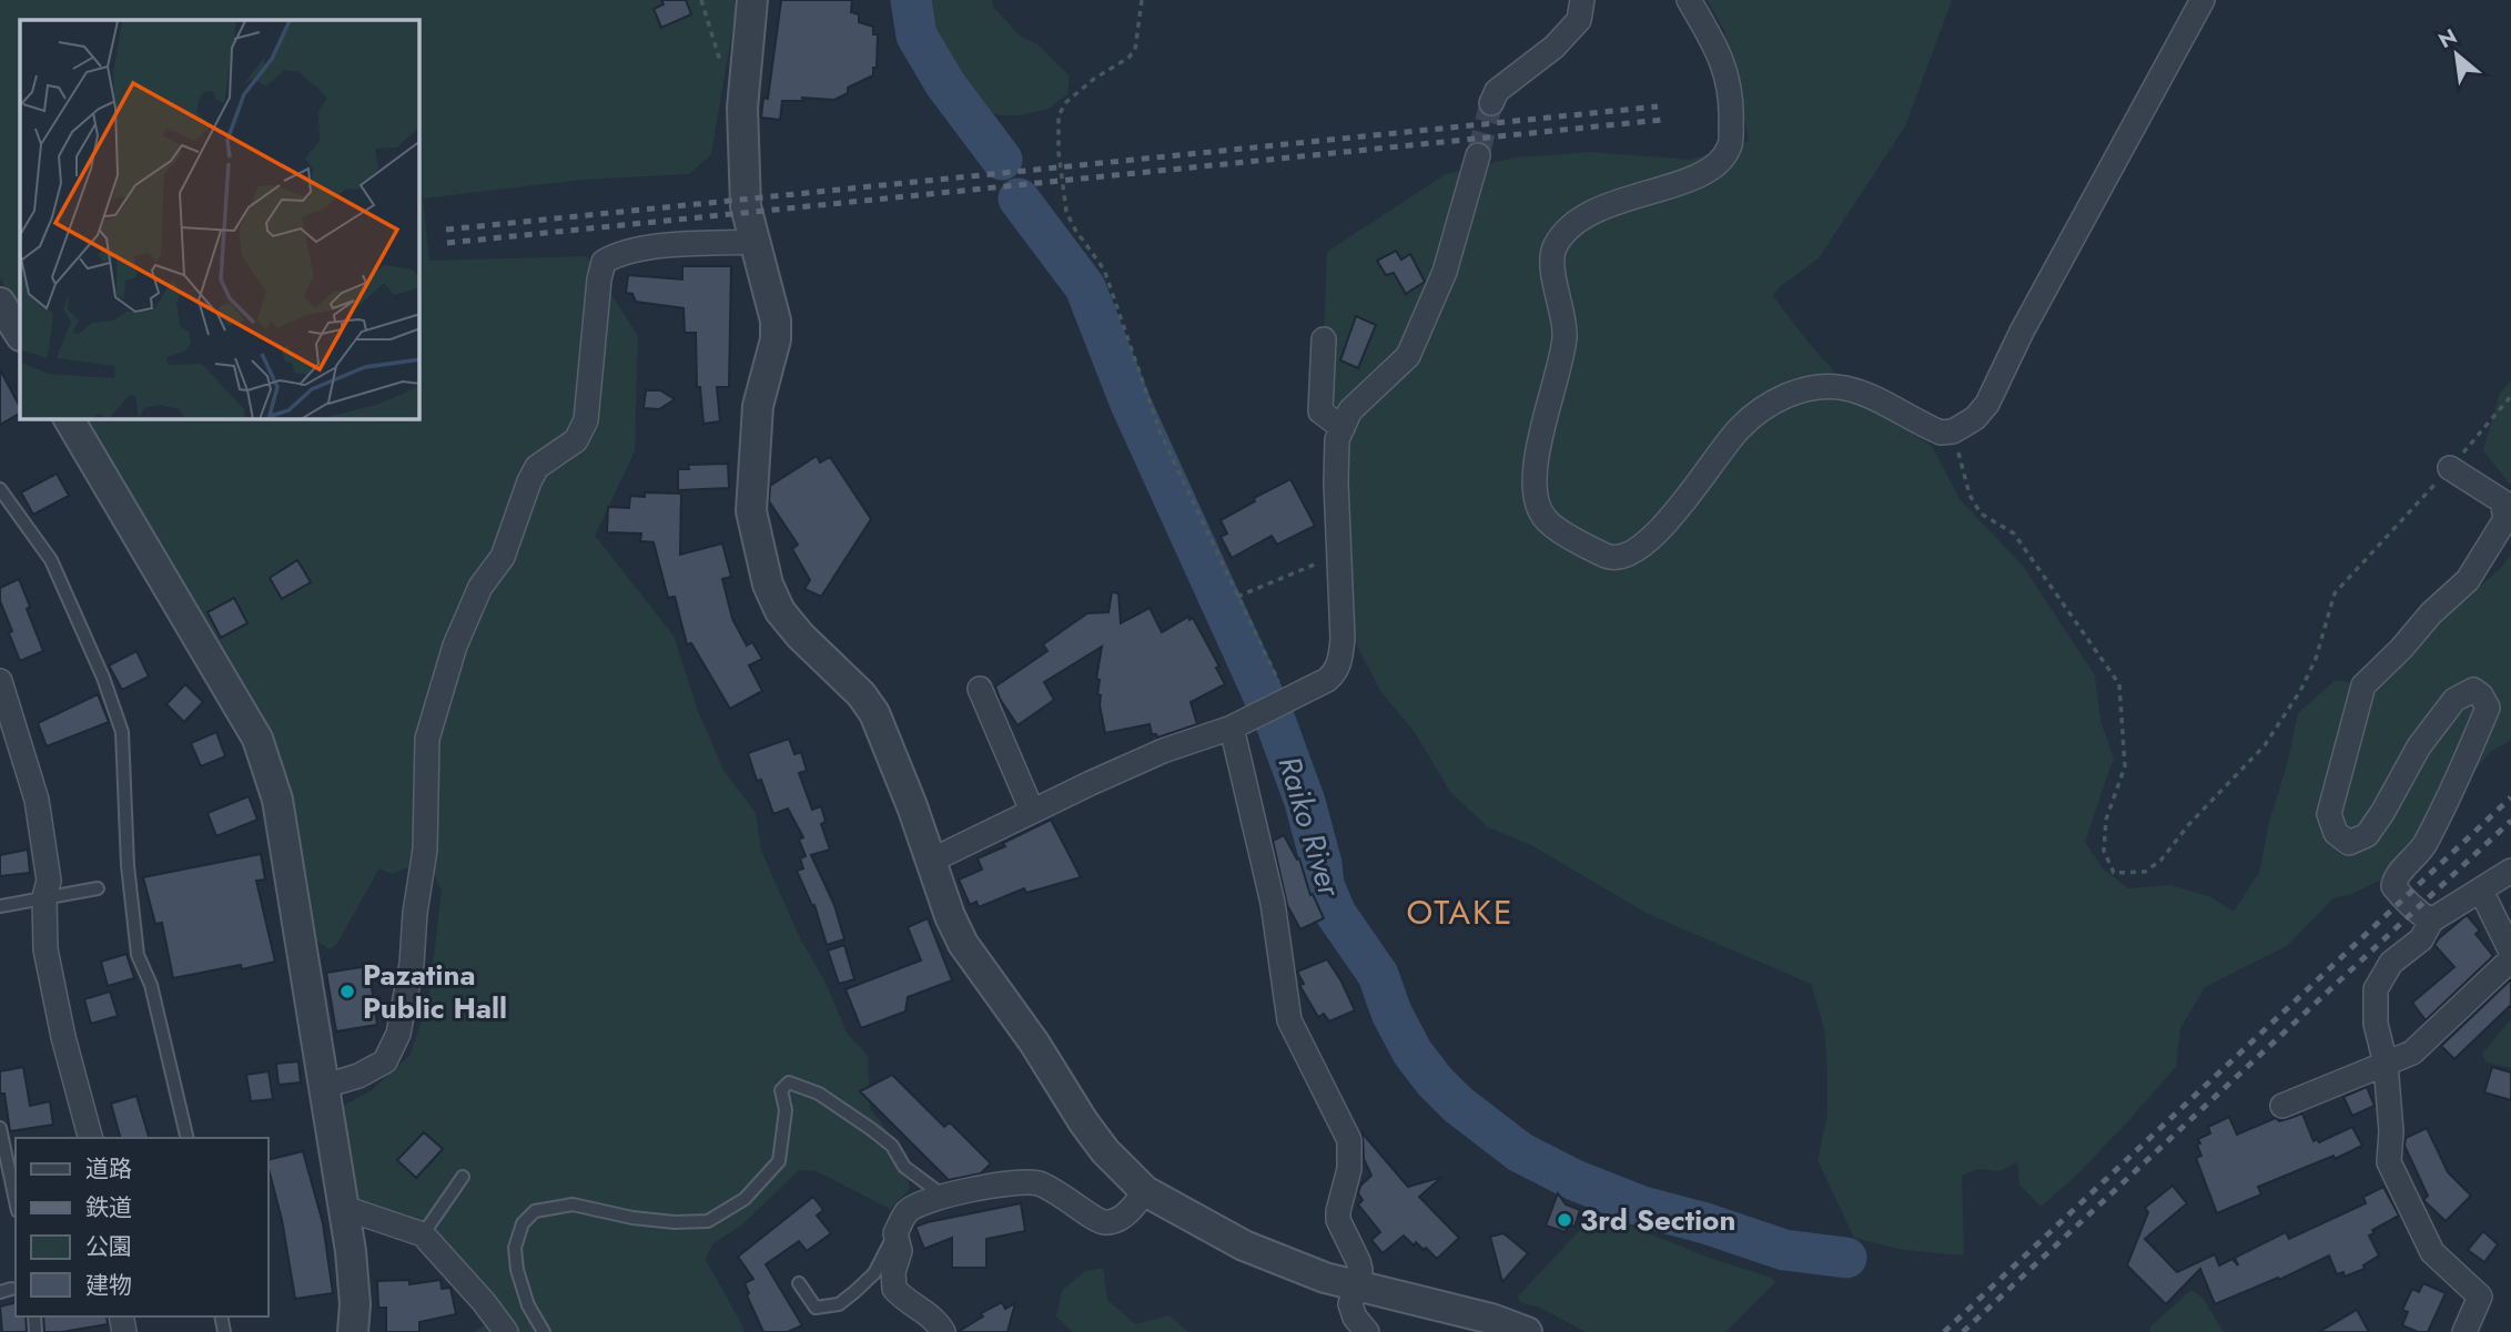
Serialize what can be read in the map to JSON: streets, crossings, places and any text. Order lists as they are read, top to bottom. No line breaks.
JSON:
{"districts":["OTAKE"],"water":["Raiko River"],"places":["Pazatina Public Hall","3rd Section"],"legend":["道路","鉄道","公園","建物"],"north":"top left"}
